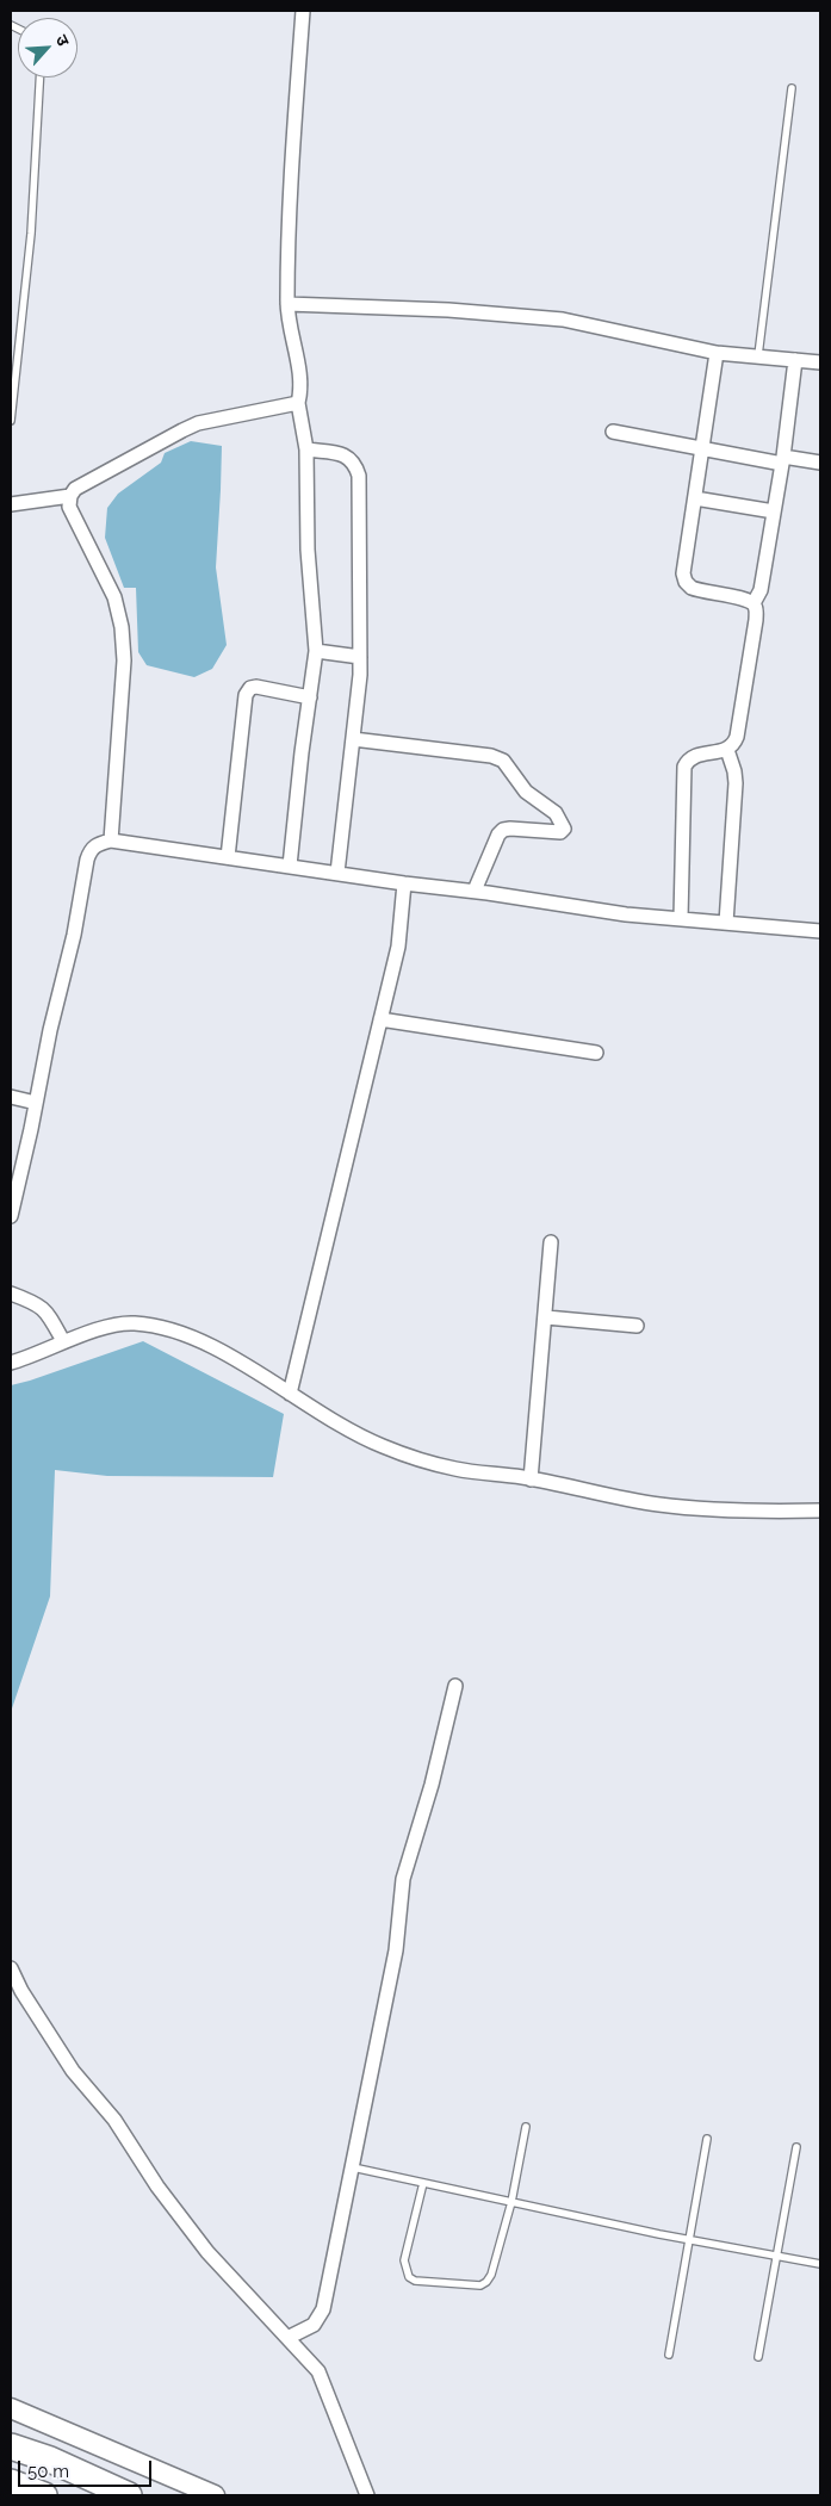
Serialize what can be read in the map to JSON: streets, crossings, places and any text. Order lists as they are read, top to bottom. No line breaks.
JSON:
{"scale_bar":"50 m","north":"top right"}
